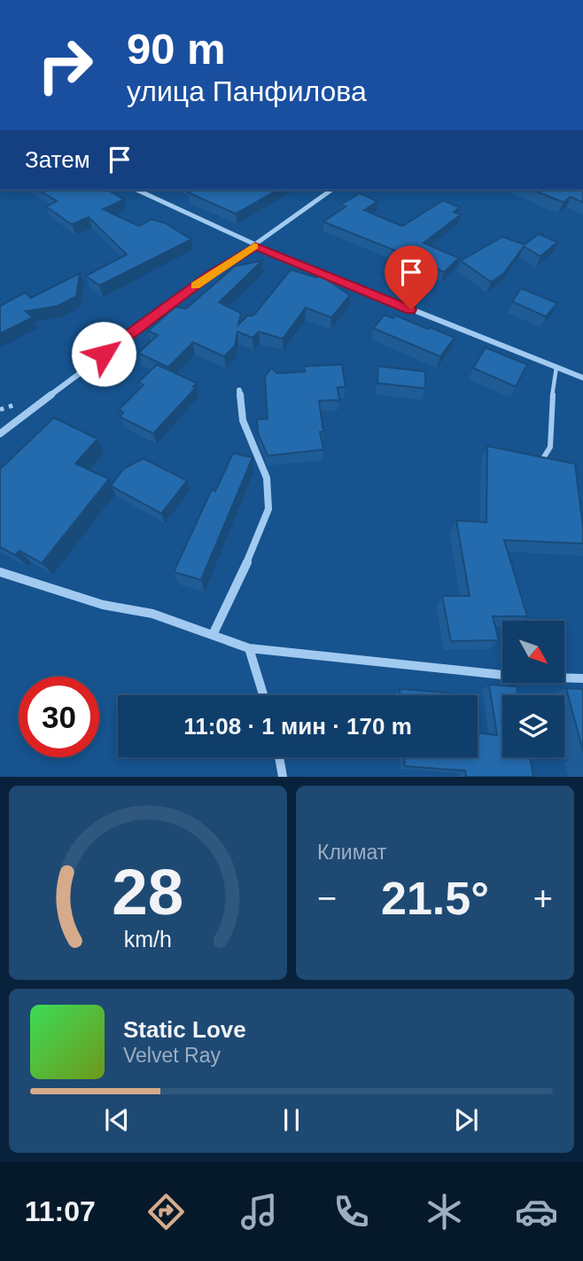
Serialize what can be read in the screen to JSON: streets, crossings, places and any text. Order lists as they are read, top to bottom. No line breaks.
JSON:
{"north":"bottom right","page":{"turn":["90 m","улица Панфилова"],"then":"Затем","limit":"30","trip":"11:08 · 1 мин · 170 m","tile":"Климат","heat":["−","21.5°","+"],"song":["Static Love","Velvet Ray"],"tabs":"11:07","gauge":["28","km/h"]}}
